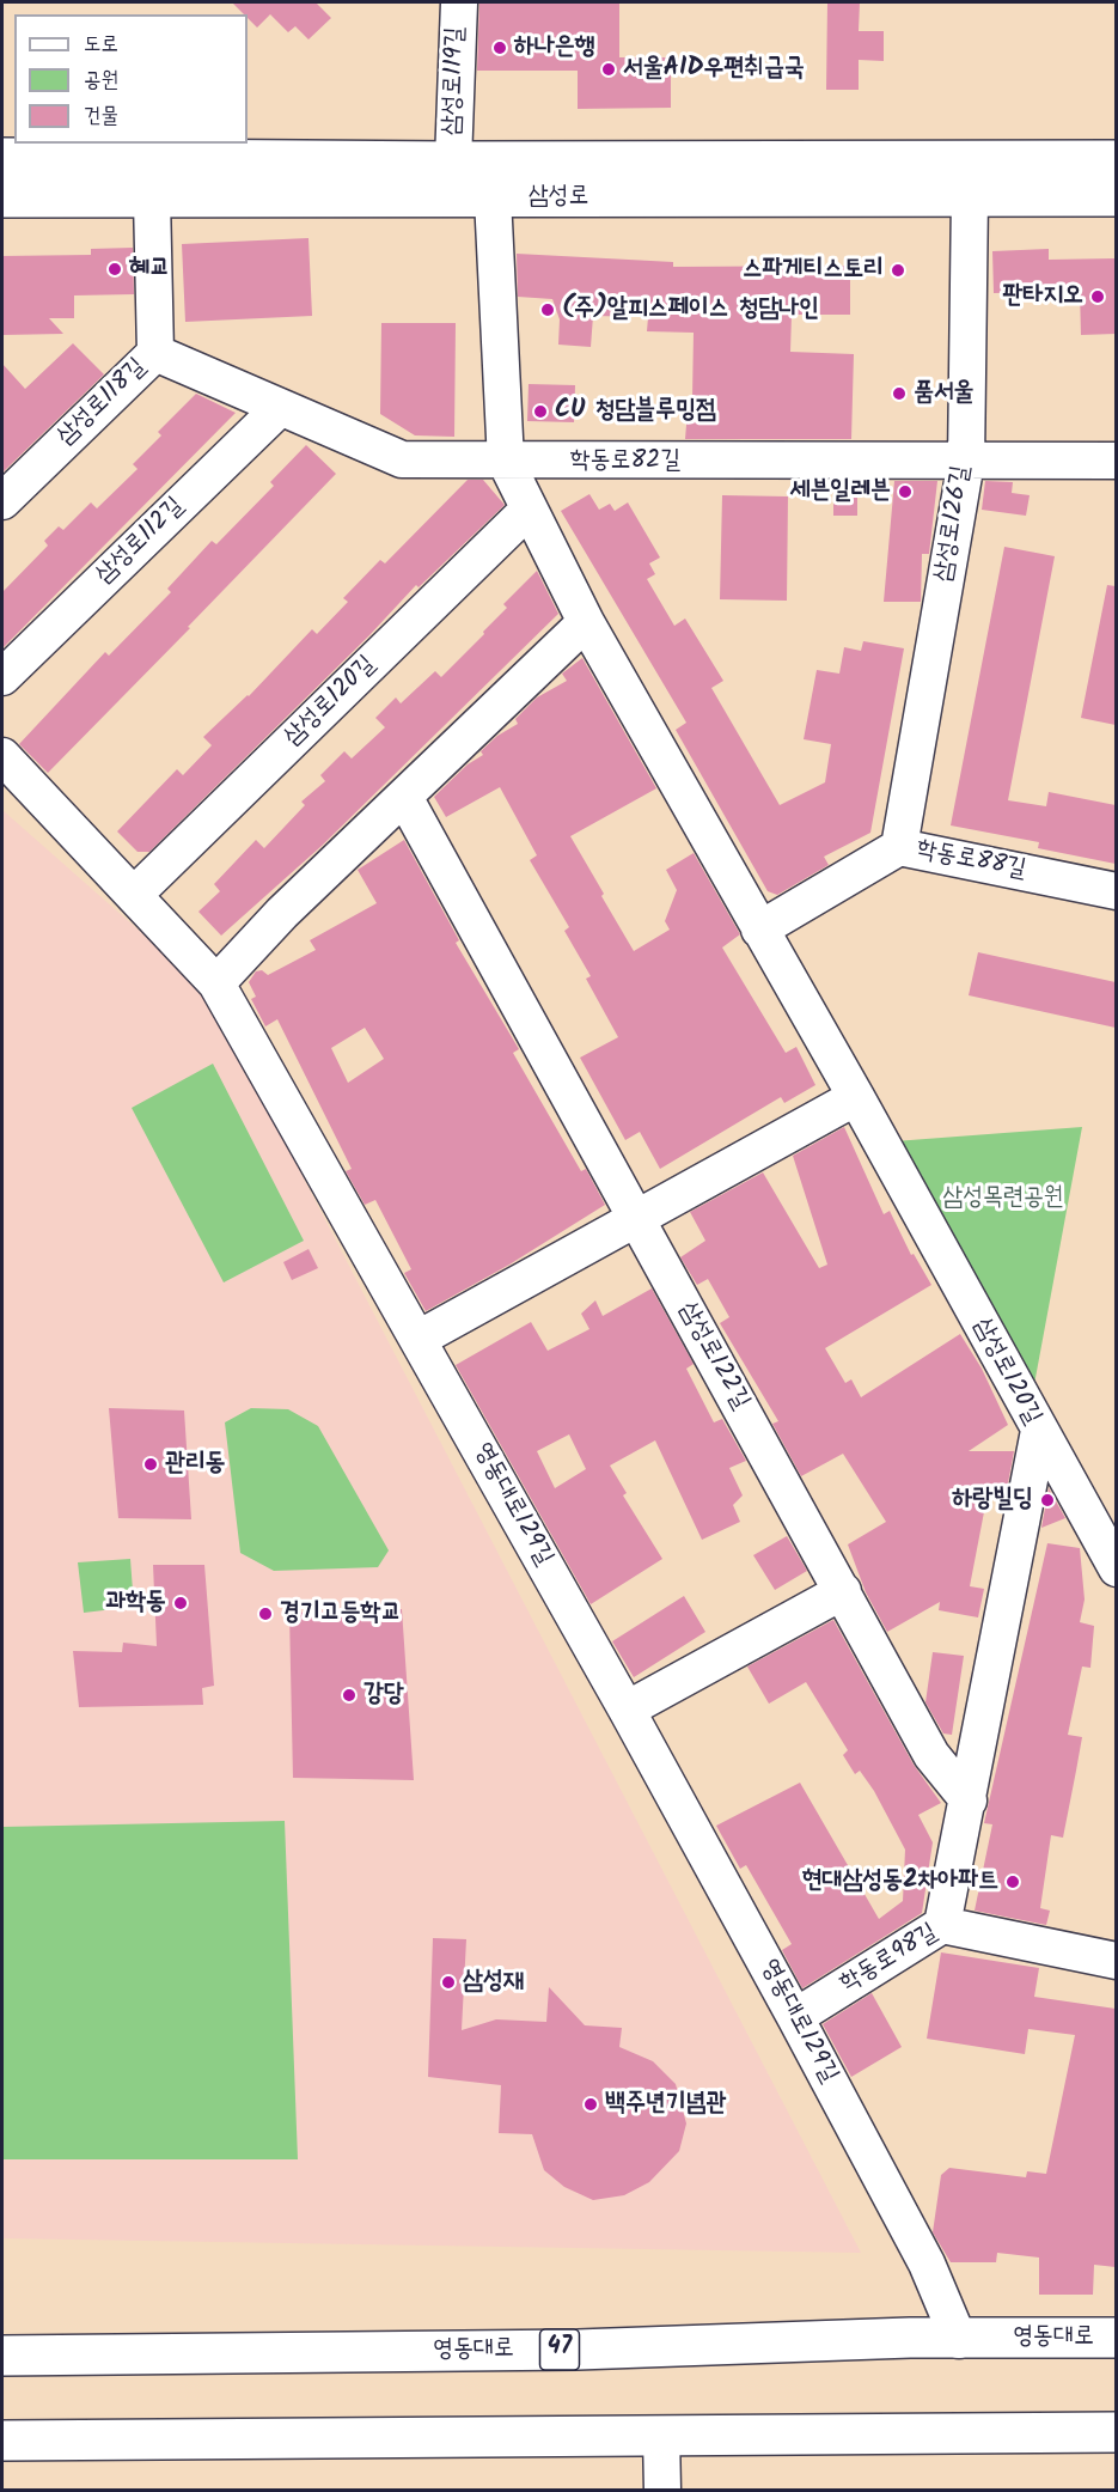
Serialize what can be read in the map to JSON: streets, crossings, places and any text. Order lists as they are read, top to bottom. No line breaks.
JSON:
{"streets":{"main road":["삼성로","영동대로","47"],"street":["삼성로119길","삼성로118길","학동로82길","삼성로126길","삼성로112길","삼성로120길","학동로88길","삼성로122길","영동대로129길","학동로98길"]},"crossings":[["삼성로119길","삼성로"],["삼성로","삼성로118길"],["삼성로","삼성로126길"],["삼성로","삼성로120길"],["삼성로118길","학동로82길"],["학동로82길","삼성로126길"],["학동로82길","삼성로112길"],["학동로82길","삼성로120길"],["삼성로126길","학동로88길"],["삼성로120길","학동로88길"],["삼성로120길","삼성로122길"],["영동대로129길","학동로98길"],["영동대로129길","영동대로"]],"parks":["삼성목련공원"],"places":["하나은행","서울AID우편취급국","혜교","스파게티스토리","판타지오","(주)알피스페이스 청담나인","품서울","CU 청담블루밍점","세븐일레븐","관리동","하랑빌딩","과학동","경기고등학교","강당","현대삼성동2차아파트","삼성재","백주년기념관"],"legend":["도로","공원","건물"]}
